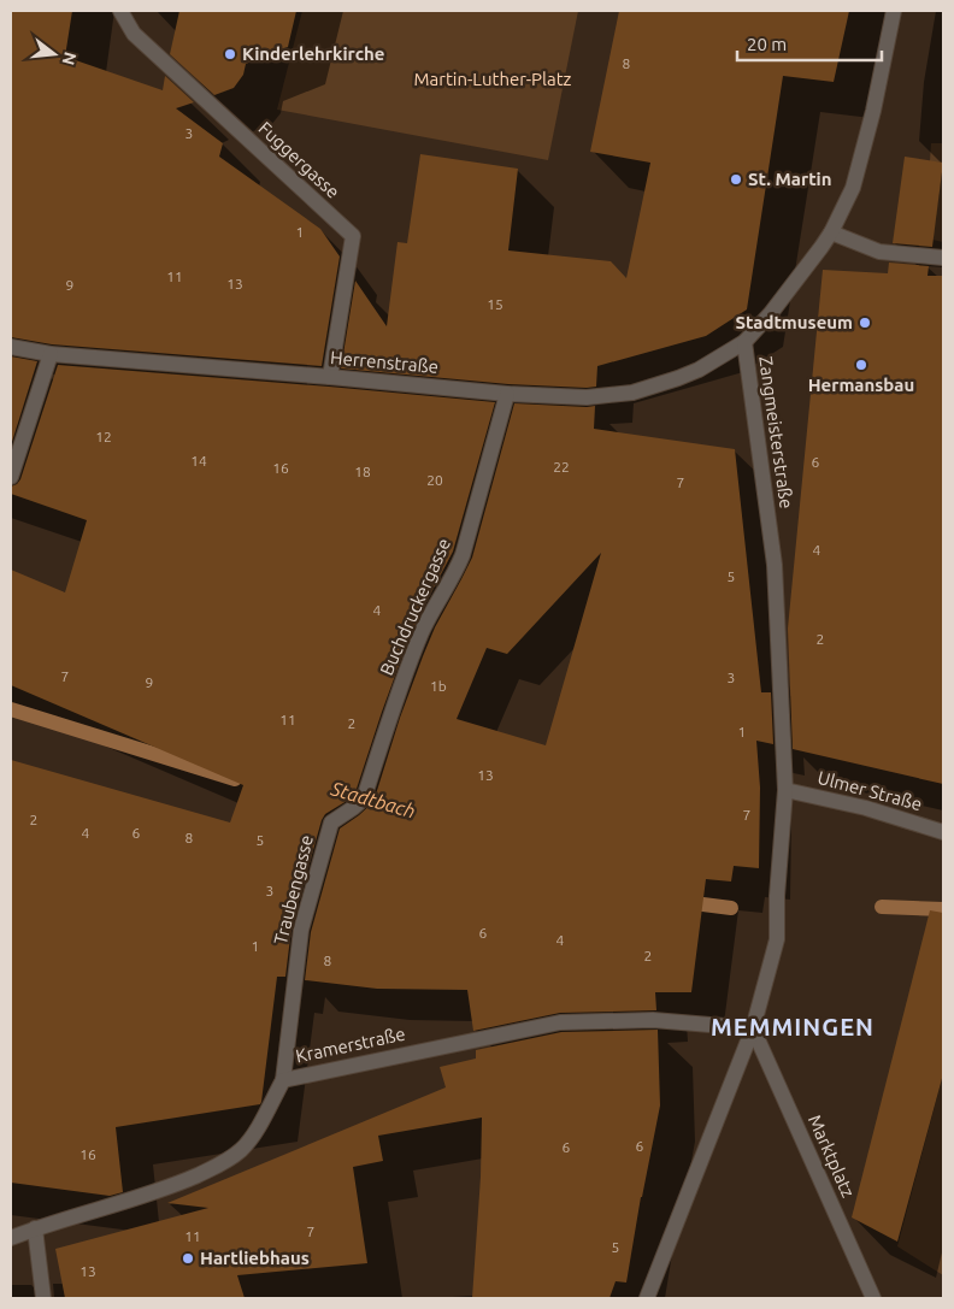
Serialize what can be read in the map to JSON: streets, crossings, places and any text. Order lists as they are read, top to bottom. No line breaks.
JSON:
{"streets":{"street":["Fuggergasse","Herrenstraße","Zangmeisterstraße","Buchdruckergasse","Ulmer Straße","Traubengasse","Kramerstraße","Marktplatz"]},"crossings":[["Fuggergasse","Herrenstraße"],["Herrenstraße","Zangmeisterstraße"],["Herrenstraße","Buchdruckergasse"],["Zangmeisterstraße","Ulmer Straße"],["Buchdruckergasse","Traubengasse"],["Traubengasse","Kramerstraße"],["Kramerstraße","Marktplatz"]],"districts":["MEMMINGEN"],"water":["Stadtbach"],"parks":["Martin-Luther-Platz"],"places":["Kinderlehrkirche","St. Martin","Stadtmuseum","Hermansbau","Hartliebhaus"],"house_numbers":["8","3","1","11","13","9","15","12","14","6","22","16","18","20","7","4","5","4","2","7","3","9","1b","11","2","1","13","7","2","4","6","8","5","3","6","4","1","2","8","6","6","16","7","11","5","13"],"scale_bar":"20 m","north":"right"}
